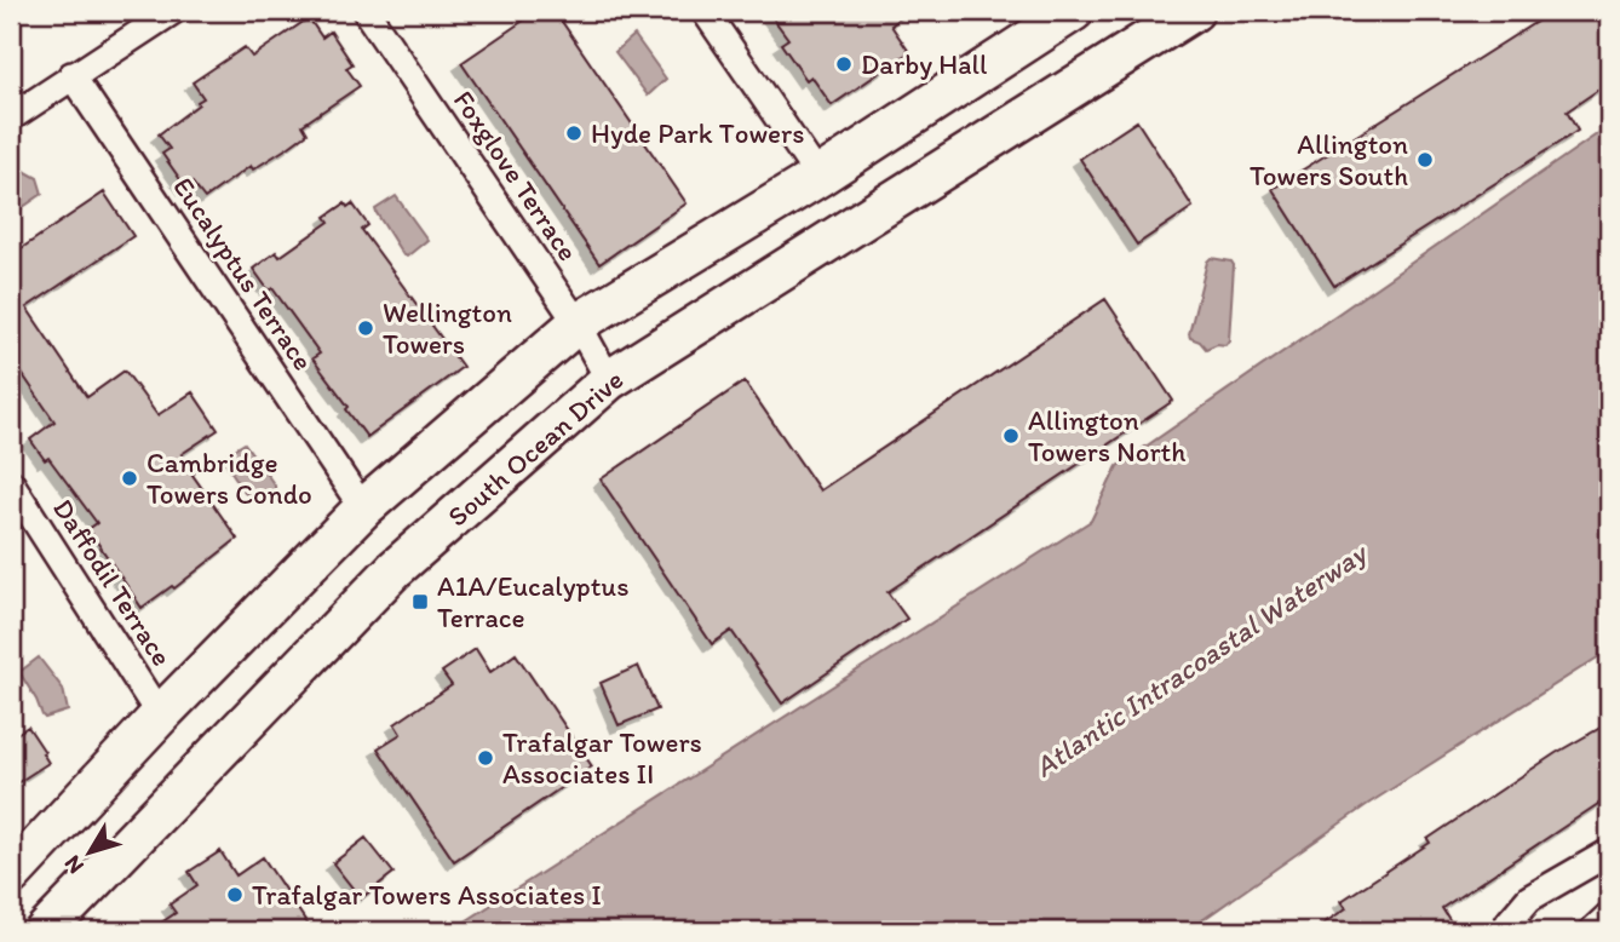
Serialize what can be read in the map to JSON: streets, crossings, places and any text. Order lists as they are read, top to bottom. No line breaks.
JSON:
{"streets":{"main road":["South Ocean Drive"],"street":["Foxglove Terrace","Eucalyptus Terrace","Daffodil Terrace"]},"crossings":[["Foxglove Terrace","South Ocean Drive"]],"water":["Atlantic Intracoastal Waterway"],"places":{"other":["Darby Hall","Hyde Park Towers","Allington Towers South","Wellington Towers","Allington Towers North","Cambridge Towers Condo","Trafalgar Towers Associates II","Trafalgar Towers Associates I"],"transit":["A1A/Eucalyptus Terrace"]},"north":"bottom left"}
